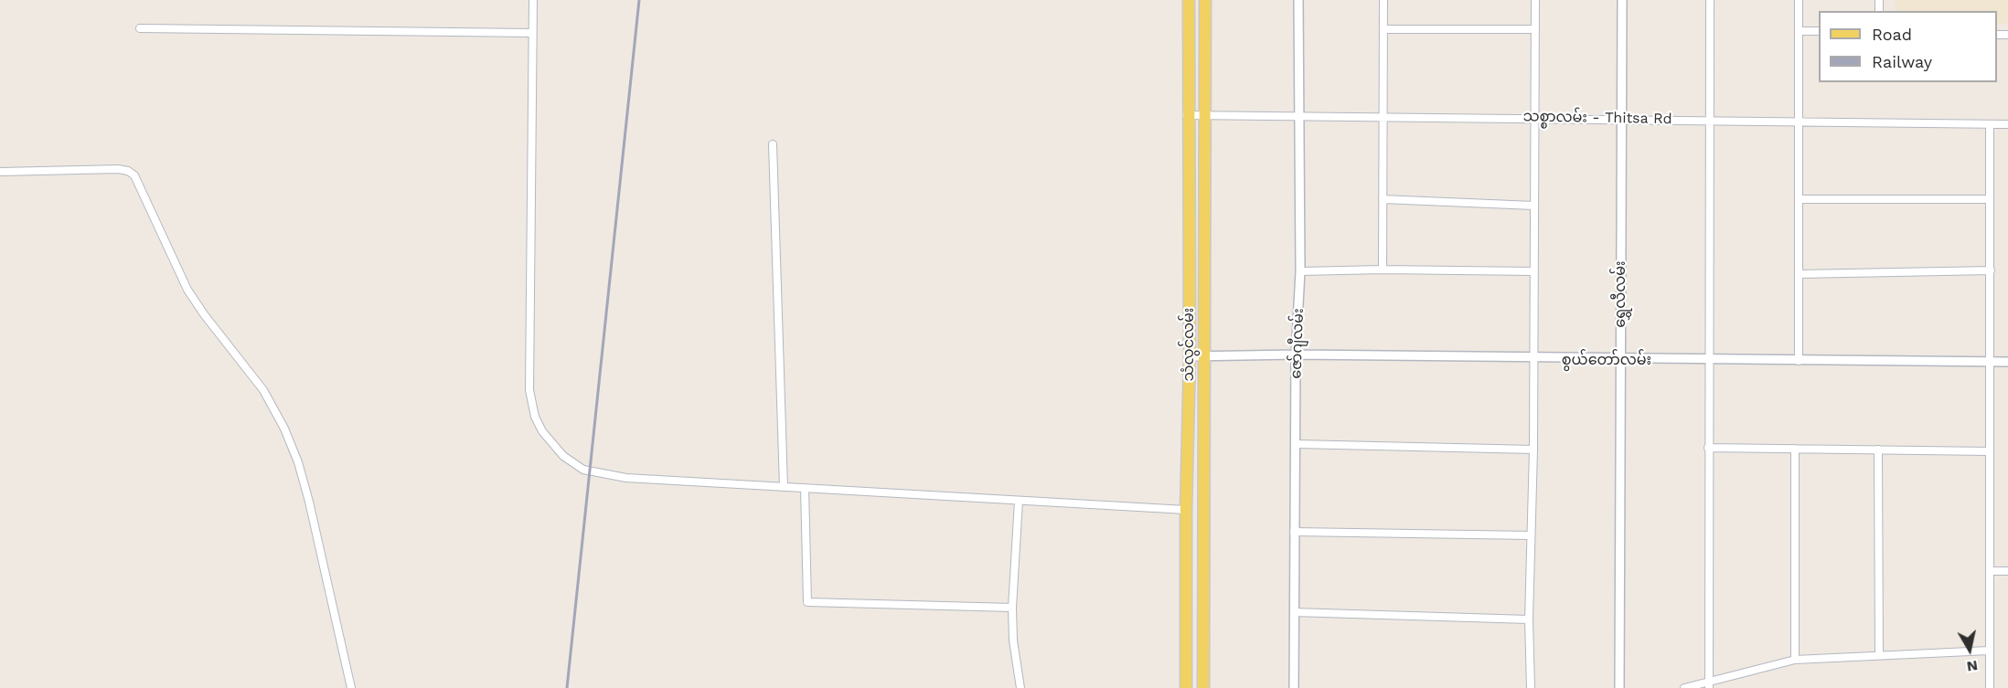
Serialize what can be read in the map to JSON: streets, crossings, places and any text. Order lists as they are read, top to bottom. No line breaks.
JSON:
{"streets":{"main road":["သံလွင်လမ်း"],"street":["သစ္စာလမ်း - Thitsa Rd","ရွှေလီလမ်း","ဇော်ဂျီလမ်း","စွယ်တော်လမ်း"]},"crossings":[["သစ္စာလမ်း - Thitsa Rd","ရွှေလီလမ်း"],["သစ္စာလမ်း - Thitsa Rd","ဇော်ဂျီလမ်း"],["သစ္စာလမ်း - Thitsa Rd","သံလွင်လမ်း"],["ရွှေလီလမ်း","စွယ်တော်လမ်း"],["ဇော်ဂျီလမ်း","စွယ်တော်လမ်း"],["သံလွင်လမ်း","စွယ်တော်လမ်း"]],"legend":["Road","Railway"],"north":"bottom"}
